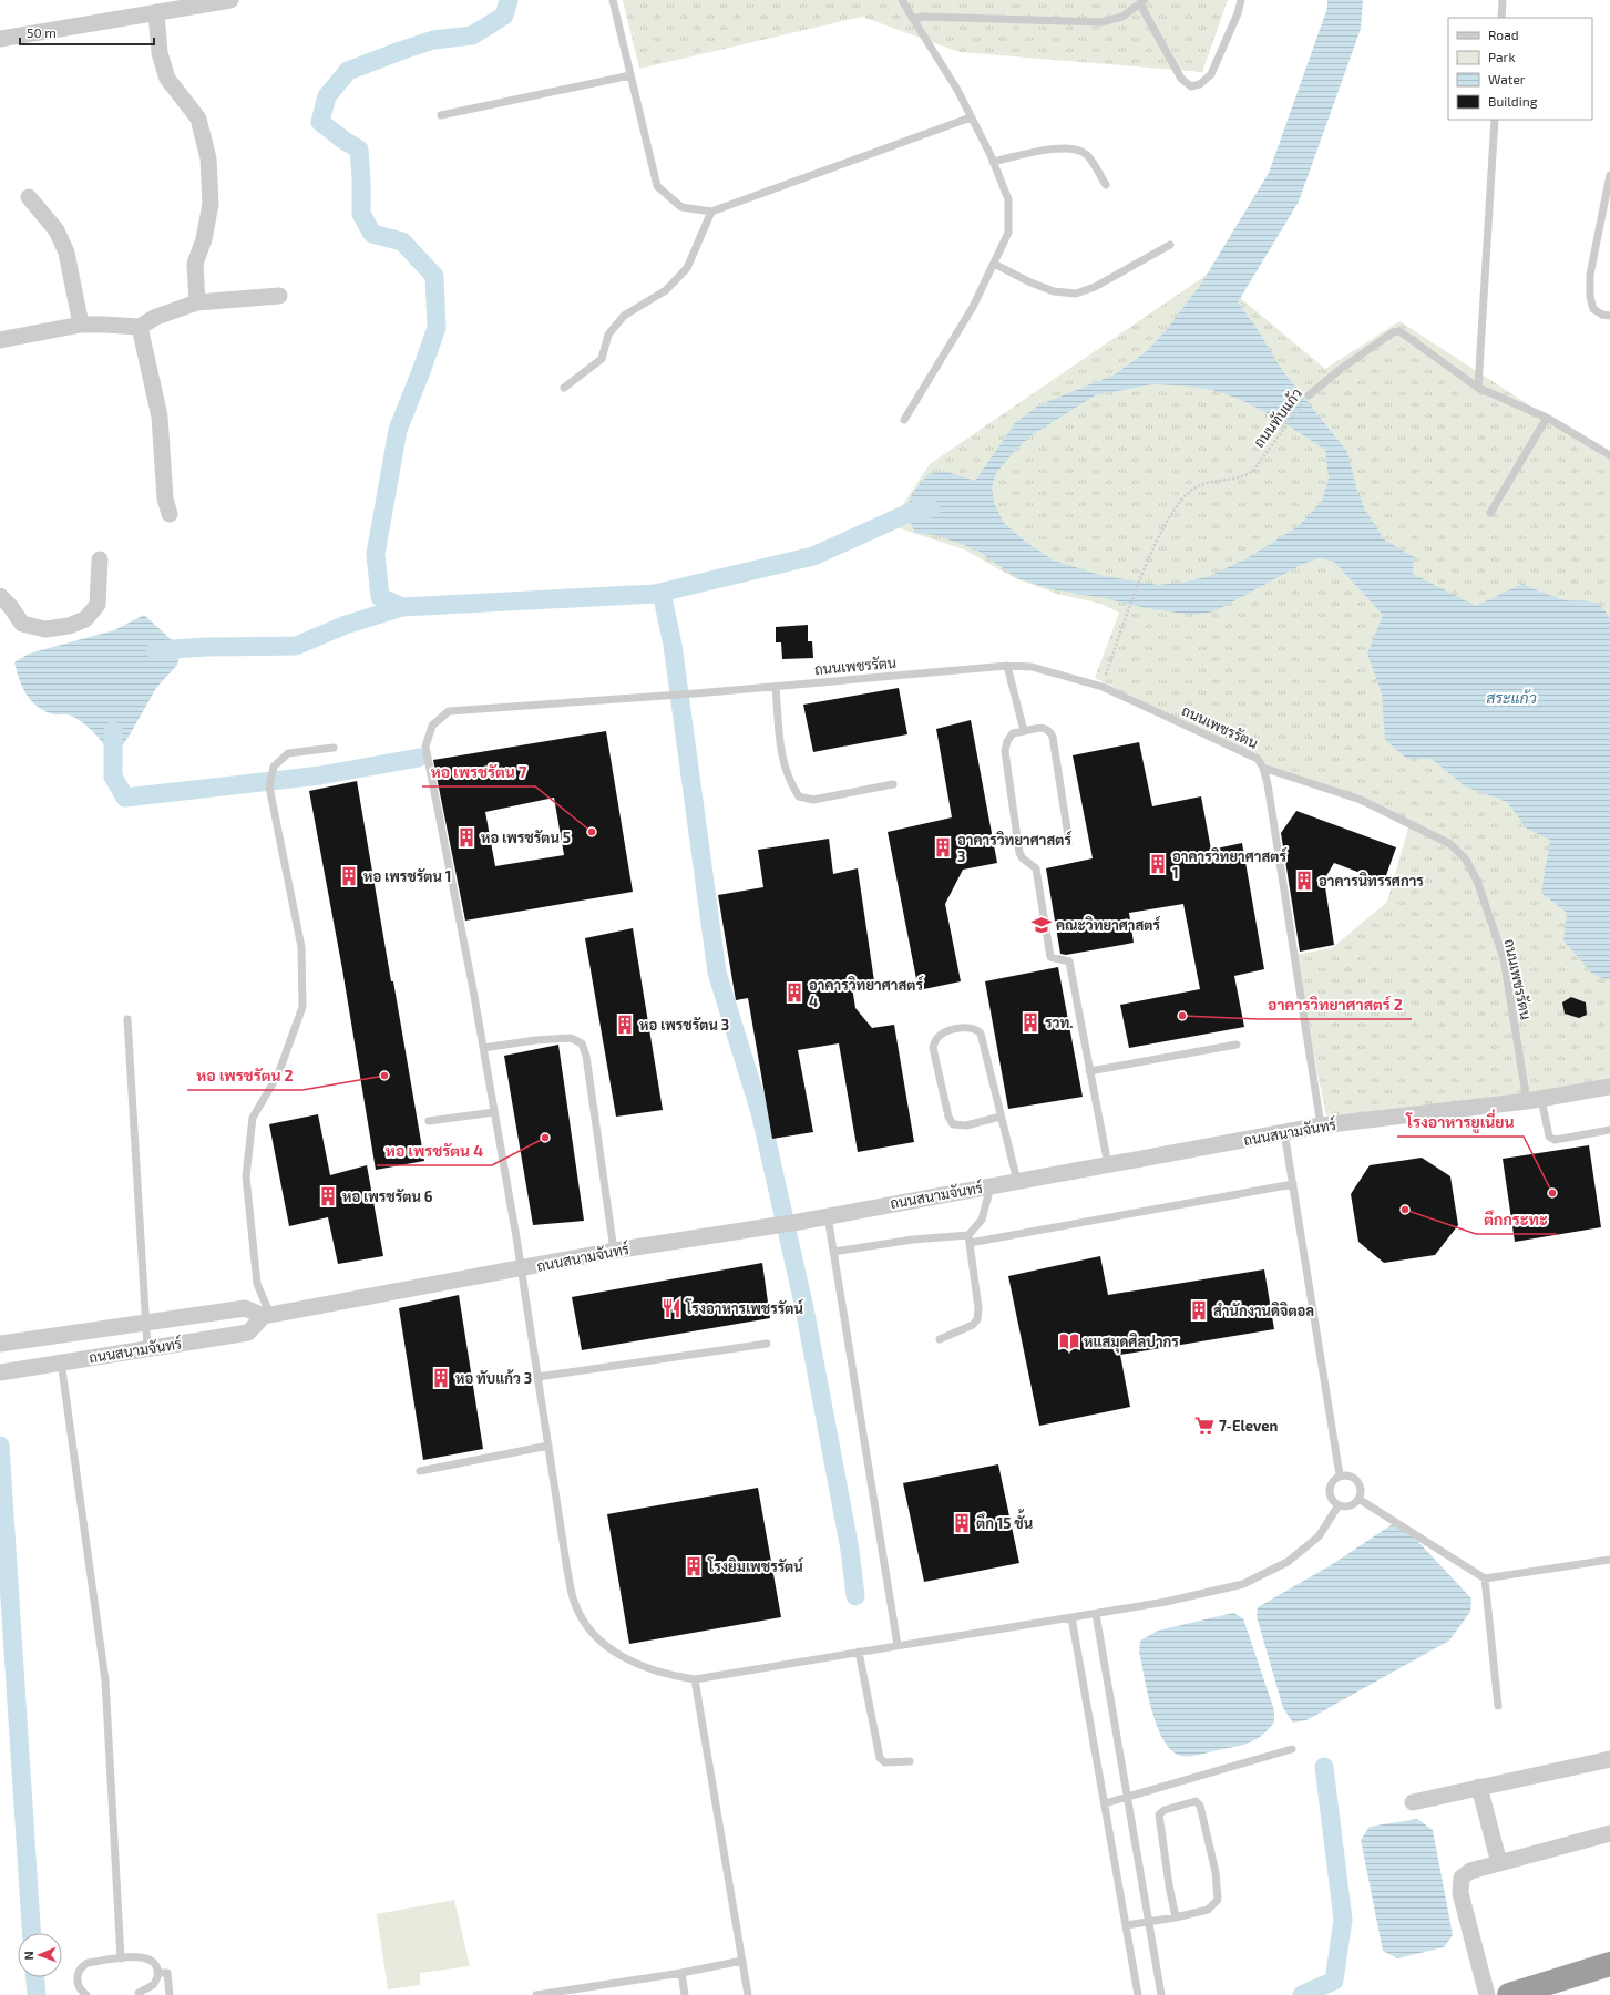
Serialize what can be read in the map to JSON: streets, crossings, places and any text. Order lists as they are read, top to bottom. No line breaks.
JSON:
{"streets":{"street":["ถนนสนามจันทร์"],"lane":["ถนนทับแก้ว","ถนนเพชรรัตน"]},"crossings":[["ถนนทับแก้ว","ถนนเพชรรัตน"],["ถนนเพชรรัตน","ถนนสนามจันทร์"]],"water":["สระแก้ว"],"places":{"other":["หอ เพรชรัตน 7","อาคารวิทยาศาสตร์ 2","หอ เพรชรัตน 2","หอ เพรชรัตน 4","โรงอาหารยูเนี่ยน","ตึกกระทะ"],"building":["หอ เพรชรัตน 5","อาคารวิทยาศาสตร์ 3","อาคารวิทยาศาสตร์ 1","หอ เพรชรัตน 1","อาคารนิทรรศการ","อาคารวิทยาศาสตร์ 4","รวท.","หอ เพรชรัตน 3","หอ เพรชรัตน 6","สำนักงานดิจิตอล","หอ ทับแก้ว 3","ตึก 15 ชั้น","โรงยิมเพชรรัตน์"],"school or university":["คณะวิทยาศาสตร์"],"restaurant":["โรงอาหารเพชรรัตน์"],"library":["หแสมุดศิลปากร"],"supermarket":["7-Eleven"]},"legend":["Road","Park","Water","Building"],"scale_bar":"50 m","north":"left"}
